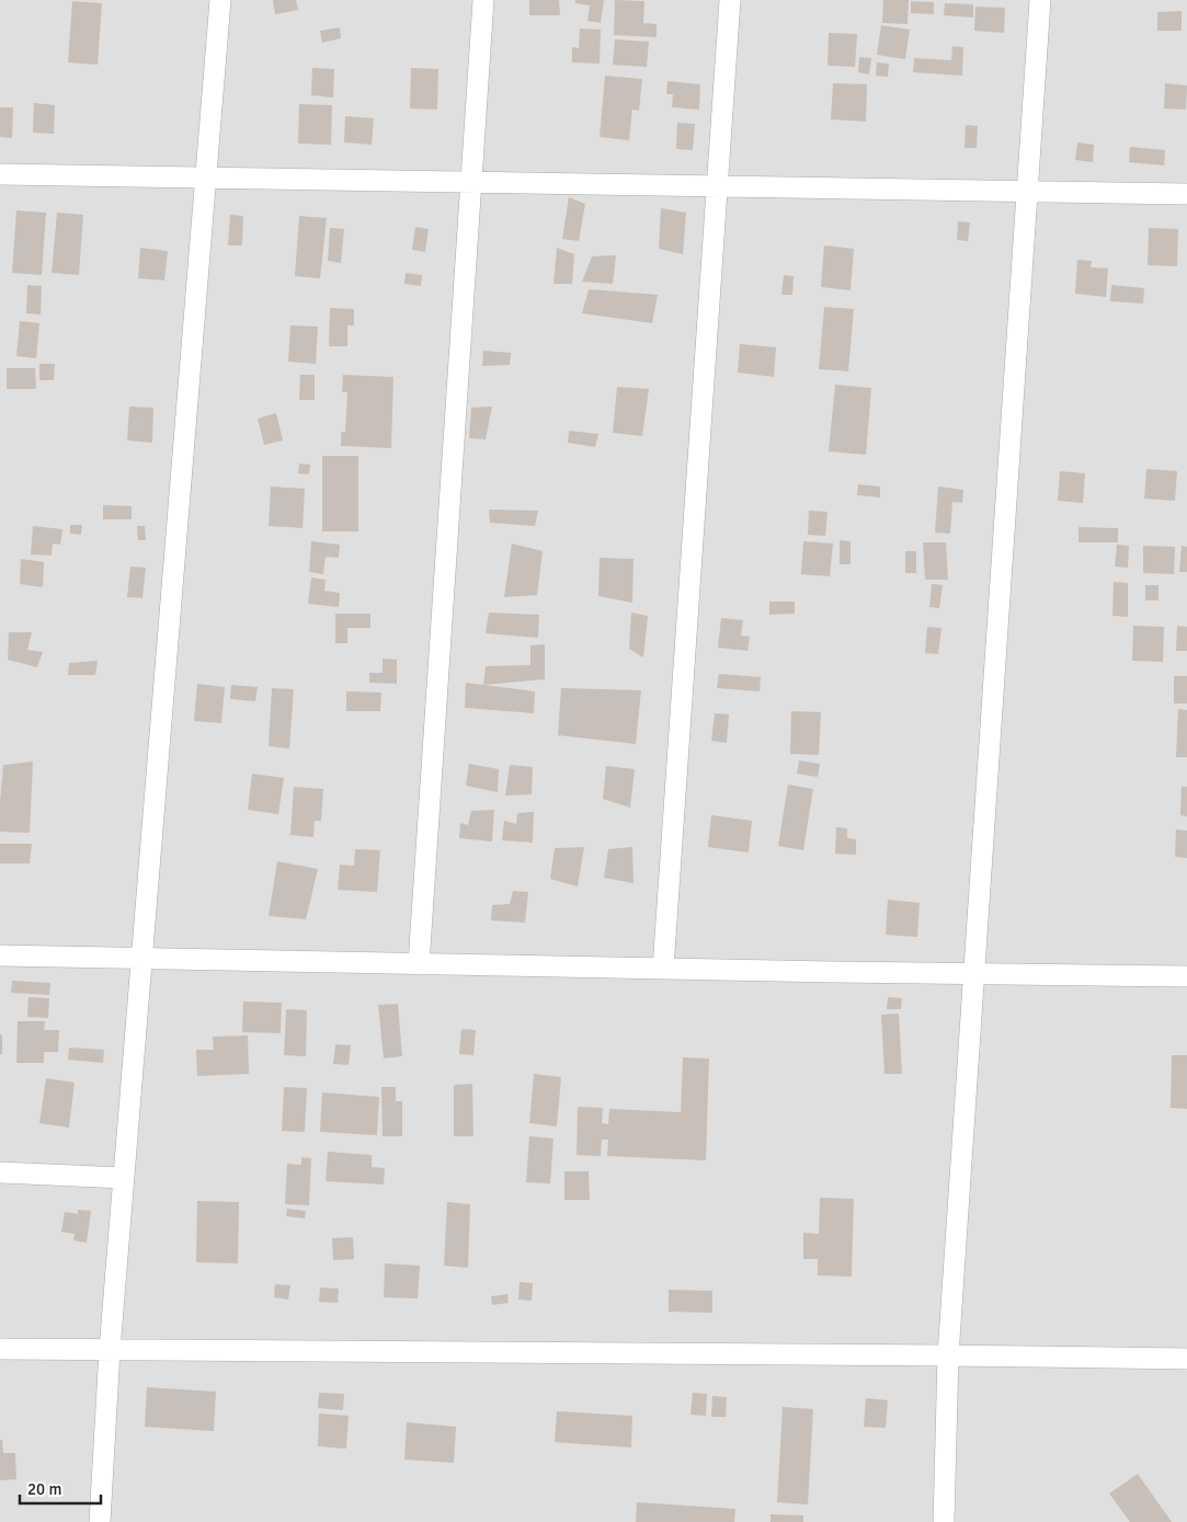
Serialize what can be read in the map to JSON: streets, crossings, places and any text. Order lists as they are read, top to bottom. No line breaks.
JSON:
{"scale_bar":"20 m"}
